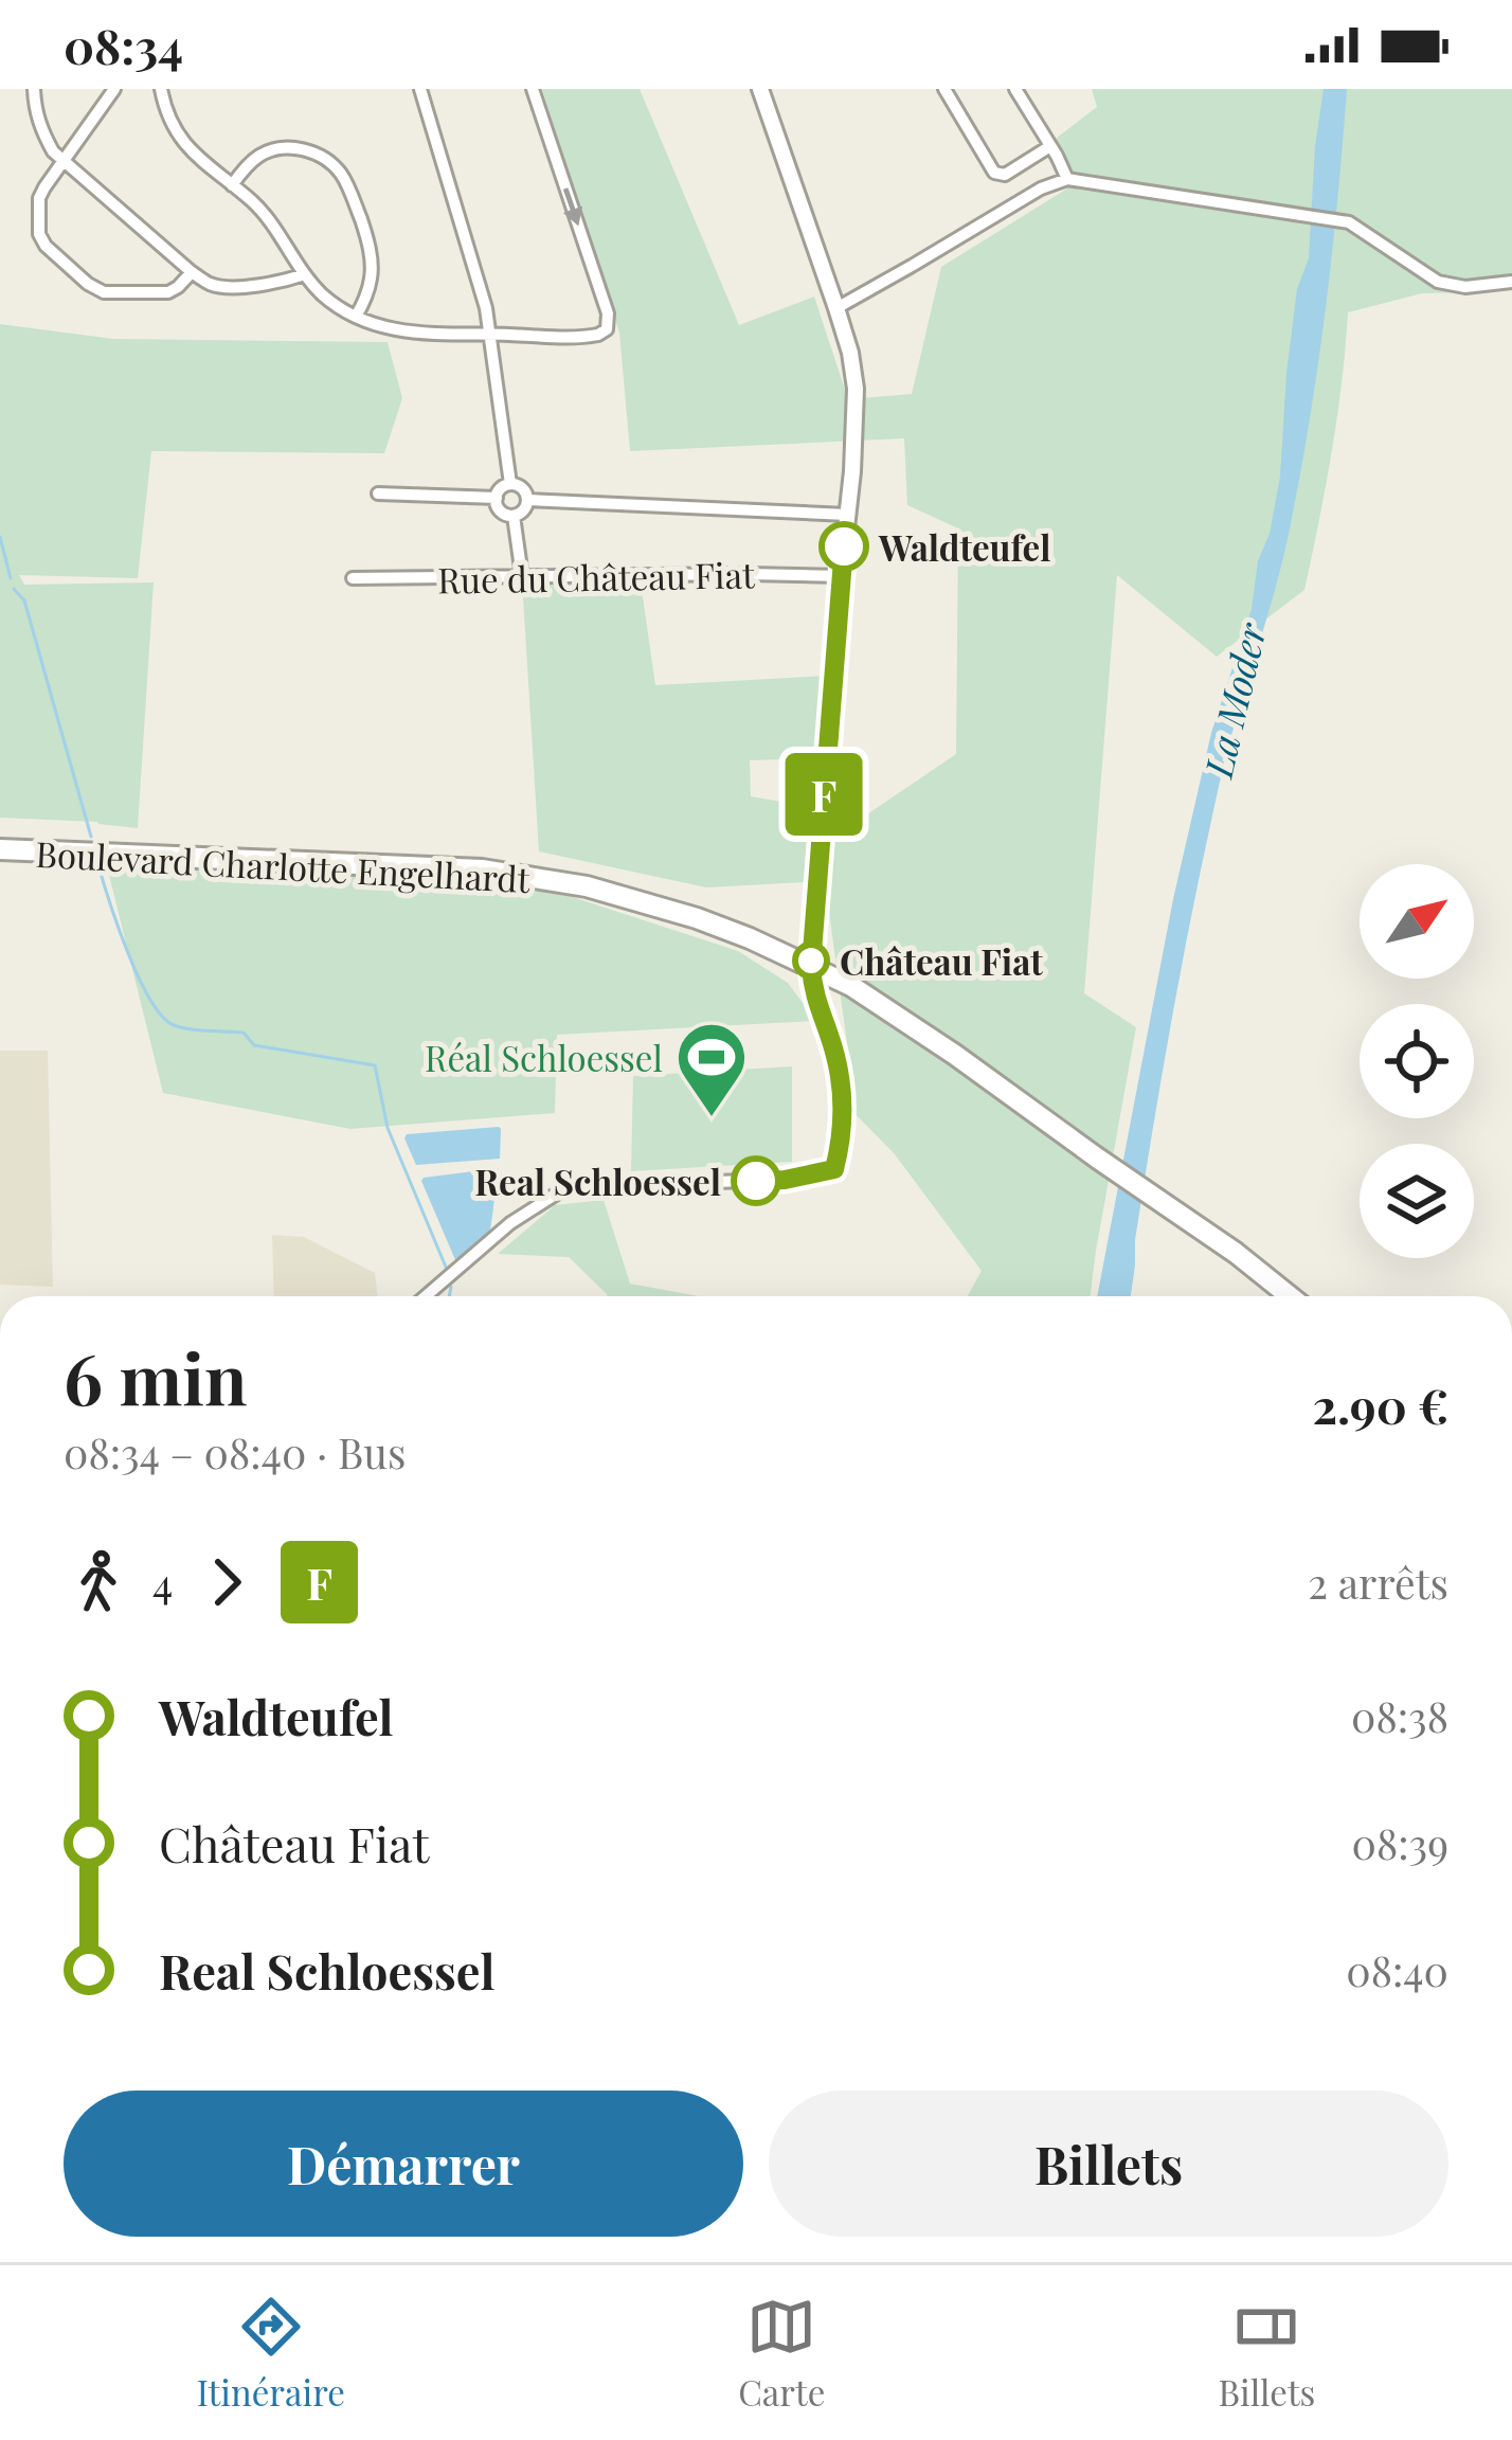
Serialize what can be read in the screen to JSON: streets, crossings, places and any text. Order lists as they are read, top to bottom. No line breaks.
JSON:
{"streets":{"main road":["Boulevard Charlotte Engelhardt"],"street":["Rue du Château Fiat"]},"water":["La Moder"],"places":{"other":["Waldteufel","Château Fiat","Real Schloessel"],"sports":["Réal Schloessel"]},"lines":["bus line F"],"north":"top right","page":{"status":"08:34","on_map":"F","heading":["6 min","08:34 – 08:40 · Bus","2.90 €"],"legs":["4","F","2 arrêts"],"list":[{"name":"Waldteufel","value":"08:38"},{"name":"Château Fiat","value":"08:39"},{"name":"Real Schloessel","value":"08:40"}],"buttons":["Démarrer","Billets"],"tabs":["Itinéraire","Carte","Billets"]}}
